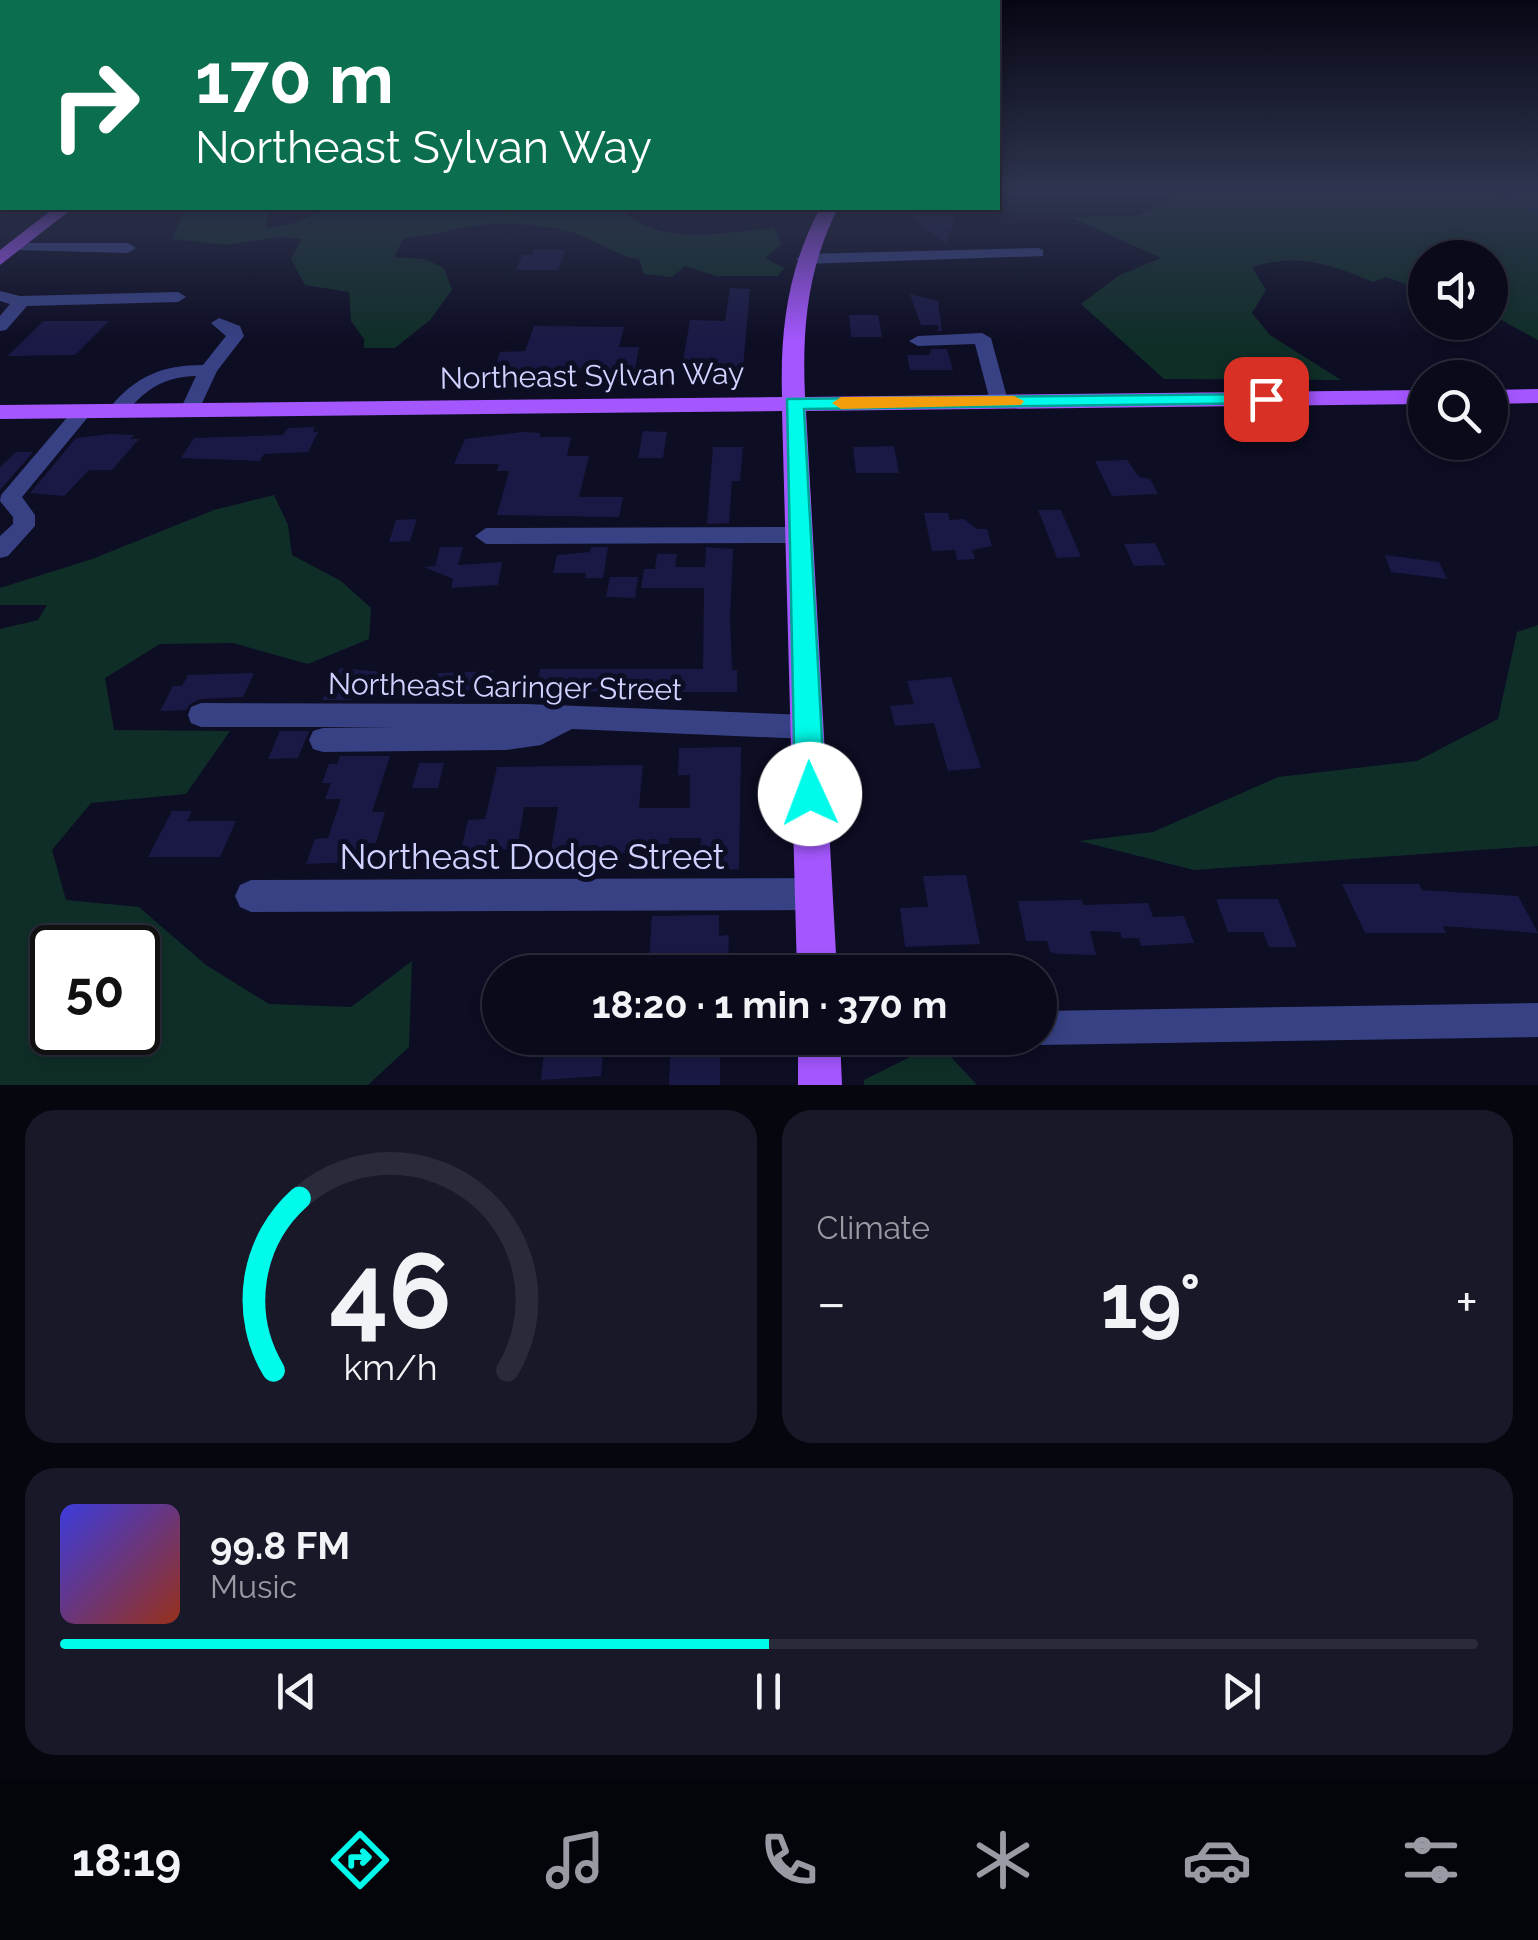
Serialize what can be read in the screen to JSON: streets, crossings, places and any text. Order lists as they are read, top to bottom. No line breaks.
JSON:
{"streets":{"main road":["Northeast Sylvan Way"],"street":["Northeast Garinger Street","Northeast Dodge Street"]},"page":{"turn":["170 m","Northeast Sylvan Way"],"limit":"50","trip":"18:20 · 1 min · 370 m","tile":"Climate","heat":["−","19°","+"],"song":["99.8 FM","Music"],"tabs":"18:19","gauge":["46","km/h"]}}
